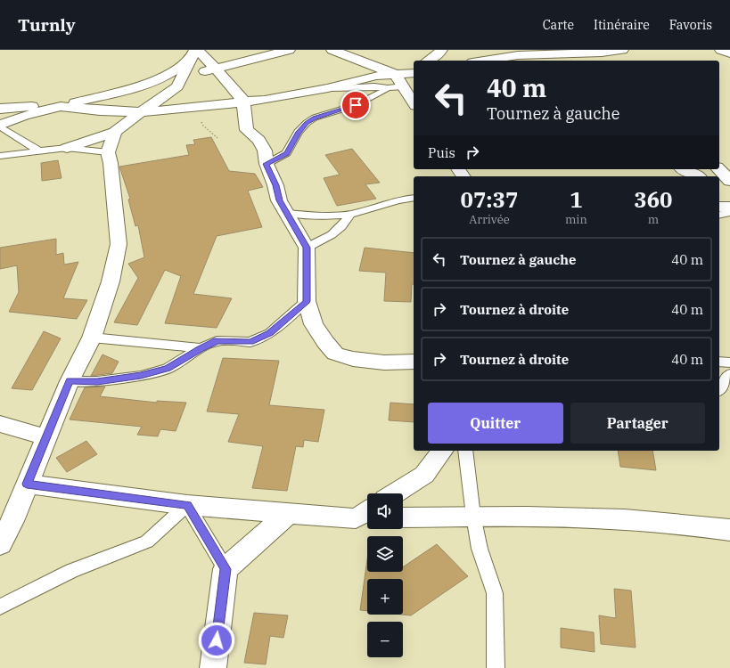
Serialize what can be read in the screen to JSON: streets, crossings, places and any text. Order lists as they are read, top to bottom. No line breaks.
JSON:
{"page":{"header":"Turnly","nav":["Carte","Itinéraire","Favoris"],"turn":["40 m","Tournez à gauche"],"then":"Puis","eta":["07:37","Arrivée","1","min","360","m"],"list":[{"name":"Tournez à gauche","value":"40 m"},{"name":"Tournez à droite","value":"40 m"},{"name":"Tournez à droite","value":"40 m"}],"buttons":["Quitter","Partager"],"map_buttons":["+","−"]}}
